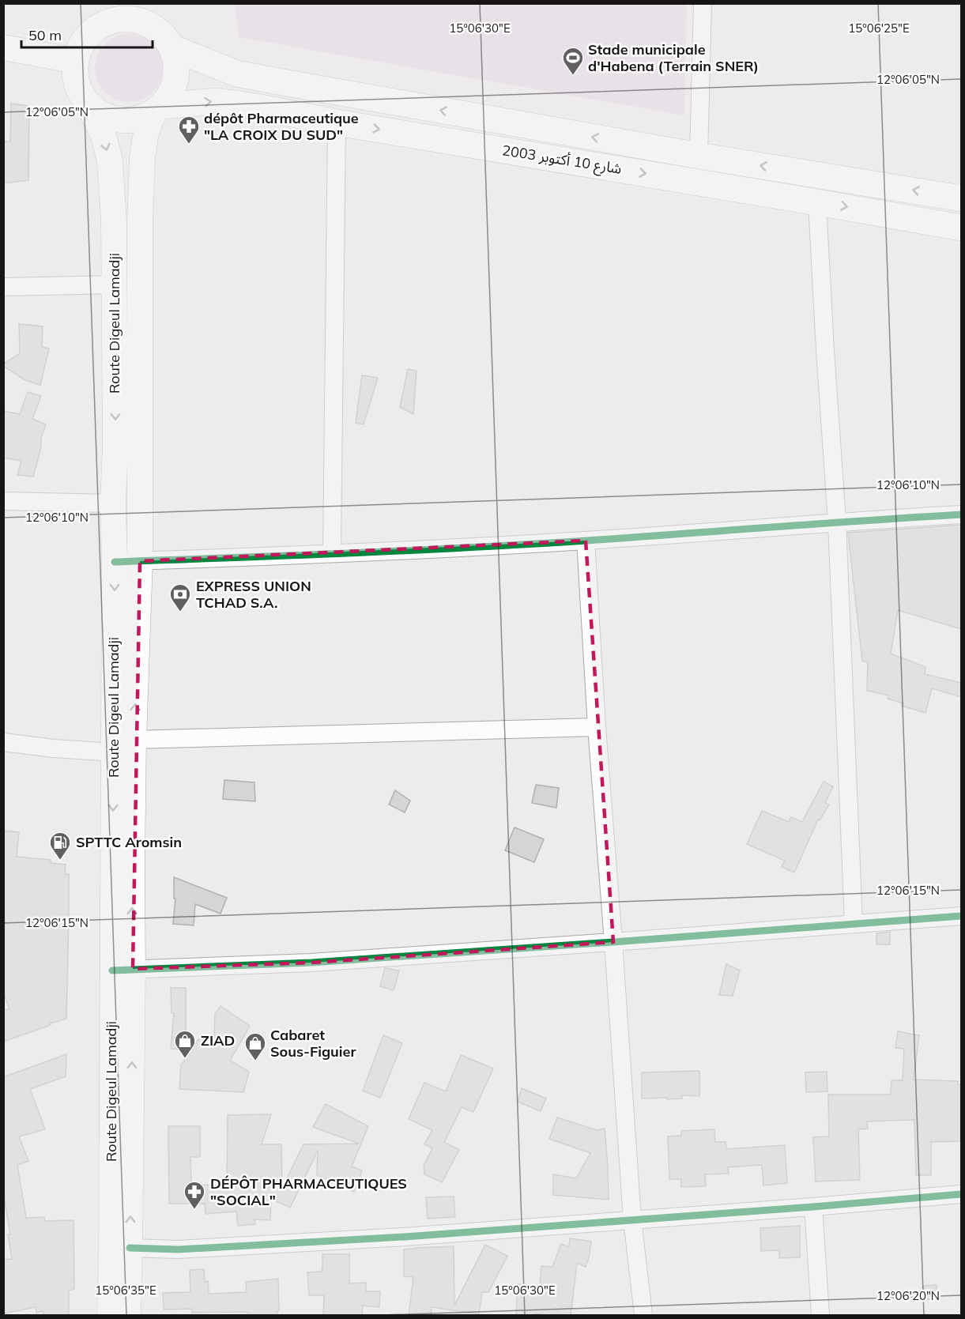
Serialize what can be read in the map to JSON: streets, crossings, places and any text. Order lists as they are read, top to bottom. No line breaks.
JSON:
{"streets":{"highway":["شارع 10 أكتوبر 2003"],"main road":["Route Digeul Lamadji"]},"crossings":[["شارع 10 أكتوبر 2003","Route Digeul Lamadji"]],"places":{"sports":["Stade municipale d'Habena (Terrain SNER)"],"pharmacy":["dépôt Pharmaceutique \"LA CROIX DU SUD\"","DÉPÔT PHARMACEUTIQUES \"SOCIAL\""],"bank":["EXPRESS UNION TCHAD S.A."],"fuel station":["SPTTC Aromsin"],"shop":["ZIAD","Cabaret Sous-Figuier"]},"scale_bar":"50 m","coordinates":["15°06'30\"E","15°06'25\"E","12°06'05\"N","12°06'10\"N","12°06'15\"N","15°06'35\"E","12°06'20\"N"]}
